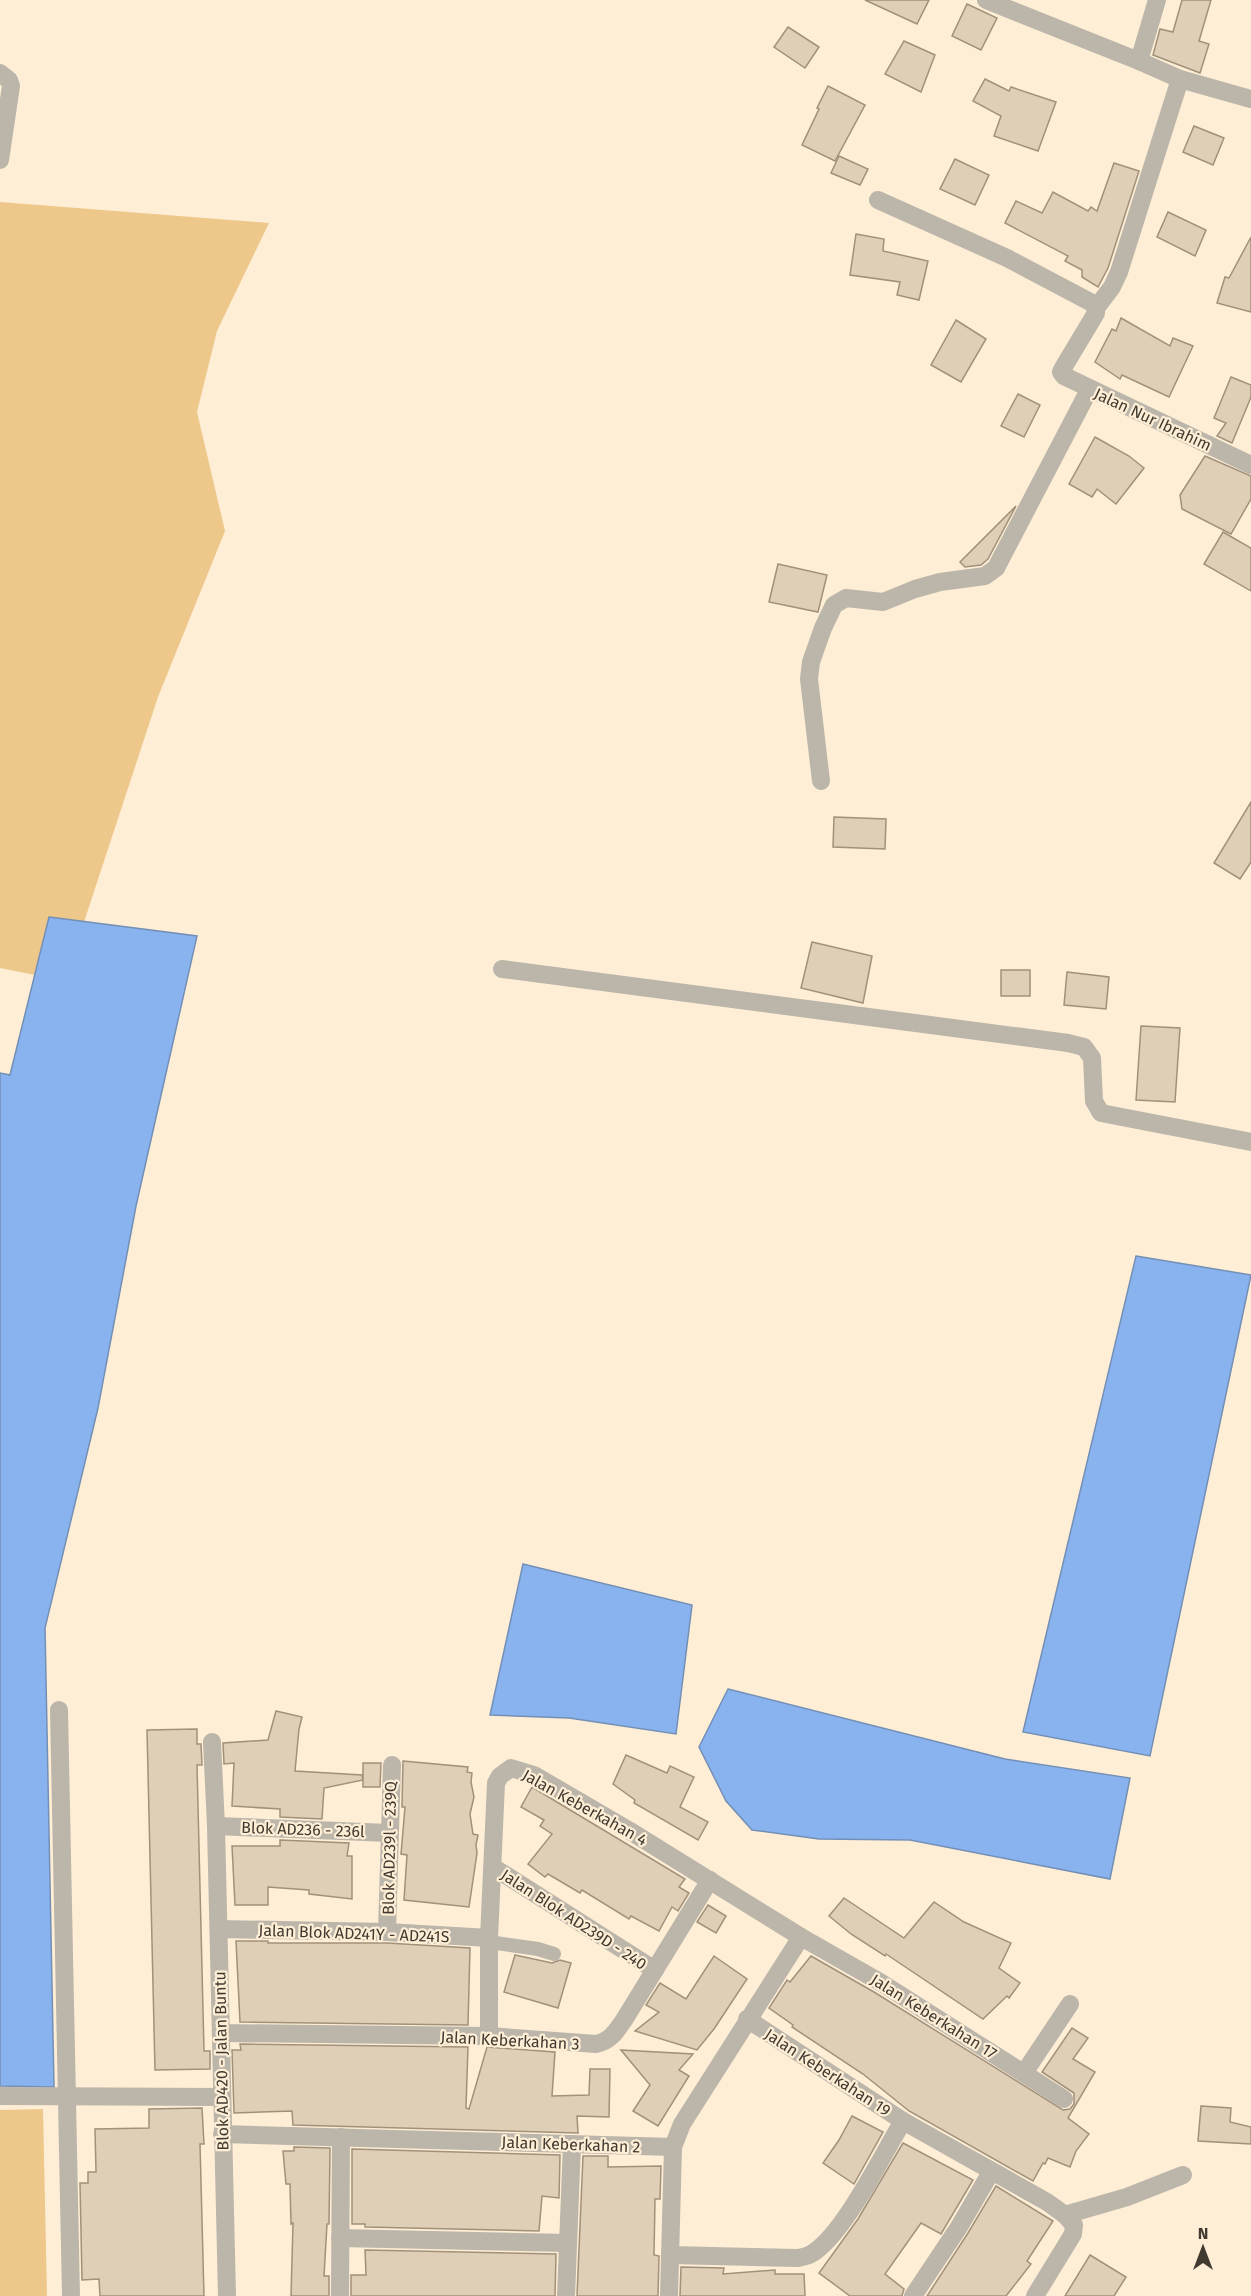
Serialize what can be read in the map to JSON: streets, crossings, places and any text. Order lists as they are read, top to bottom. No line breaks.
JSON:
{"streets":{"street":["Jalan Nur Ibrahim","Jalan Keberkahan 4","Blok AD236 - 236l","Blok AD239l - 239Q","Jalan Blok AD239D - 240","Jalan Blok AD241Y - AD241S","Jalan Keberkahan 17","Jalan Keberkahan 3","Blok AD420 - Jalan Buntu","Jalan Keberkahan 19","Jalan Keberkahan 2"]},"crossings":[["Jalan Keberkahan 4","Jalan Blok AD239D - 240"],["Jalan Keberkahan 4","Jalan Blok AD241Y - AD241S"],["Jalan Keberkahan 4","Jalan Keberkahan 17"],["Jalan Keberkahan 4","Jalan Keberkahan 3"],["Blok AD236 - 236l","Blok AD239l - 239Q"],["Blok AD236 - 236l","Blok AD420 - Jalan Buntu"],["Blok AD239l - 239Q","Jalan Blok AD241Y - AD241S"],["Jalan Blok AD239D - 240","Jalan Keberkahan 3"],["Jalan Blok AD241Y - AD241S","Blok AD420 - Jalan Buntu"],["Jalan Keberkahan 3","Blok AD420 - Jalan Buntu"],["Blok AD420 - Jalan Buntu","Jalan Keberkahan 2"]],"north":"top"}
